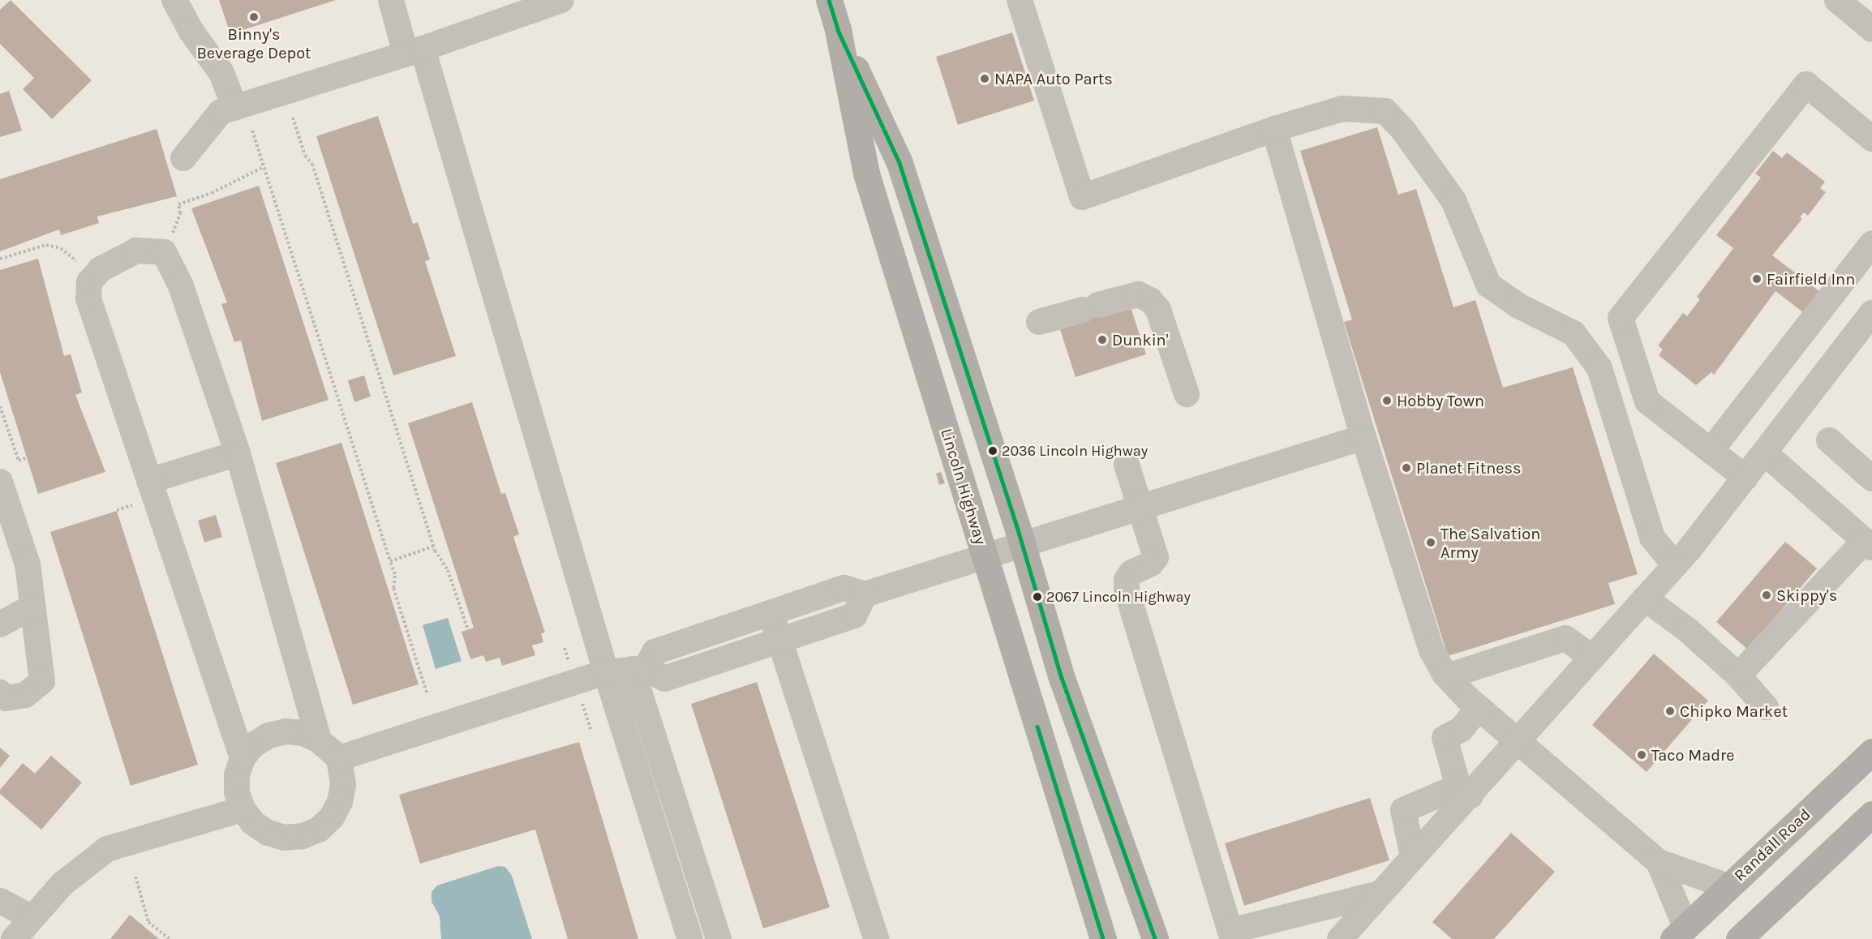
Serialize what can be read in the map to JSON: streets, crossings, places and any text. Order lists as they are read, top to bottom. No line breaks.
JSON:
{"streets":{"main road":["Lincoln Highway","Randall Road"]},"places":["Binny's Beverage Depot","NAPA Auto Parts","Fairfield Inn","Dunkin'","Hobby Town","2036 Lincoln Highway","Planet Fitness","The Salvation Army","Skippy's","2067 Lincoln Highway","Chipko Market","Taco Madre"]}
